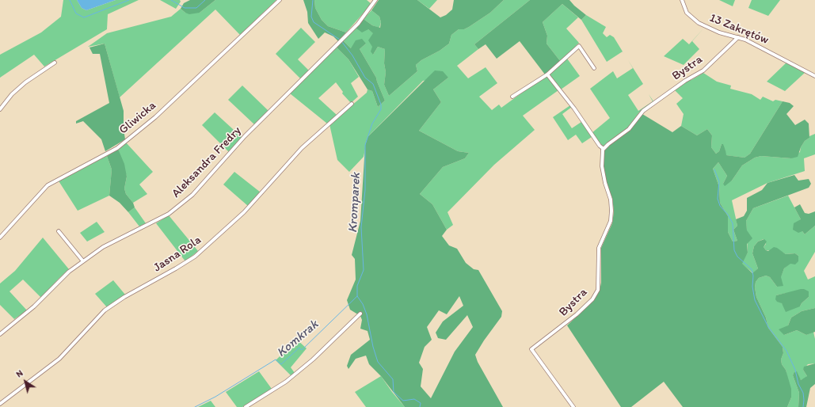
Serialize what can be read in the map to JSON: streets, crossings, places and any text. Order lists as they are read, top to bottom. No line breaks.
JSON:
{"streets":{"street":["13 Zakrętów","Bystra","Gliwicka","Aleksandra Fredry","Jasna Rola"]},"crossings":[["13 Zakrętów","Bystra"]],"water":["Kromparek","Komkrak"],"north":"top left"}
